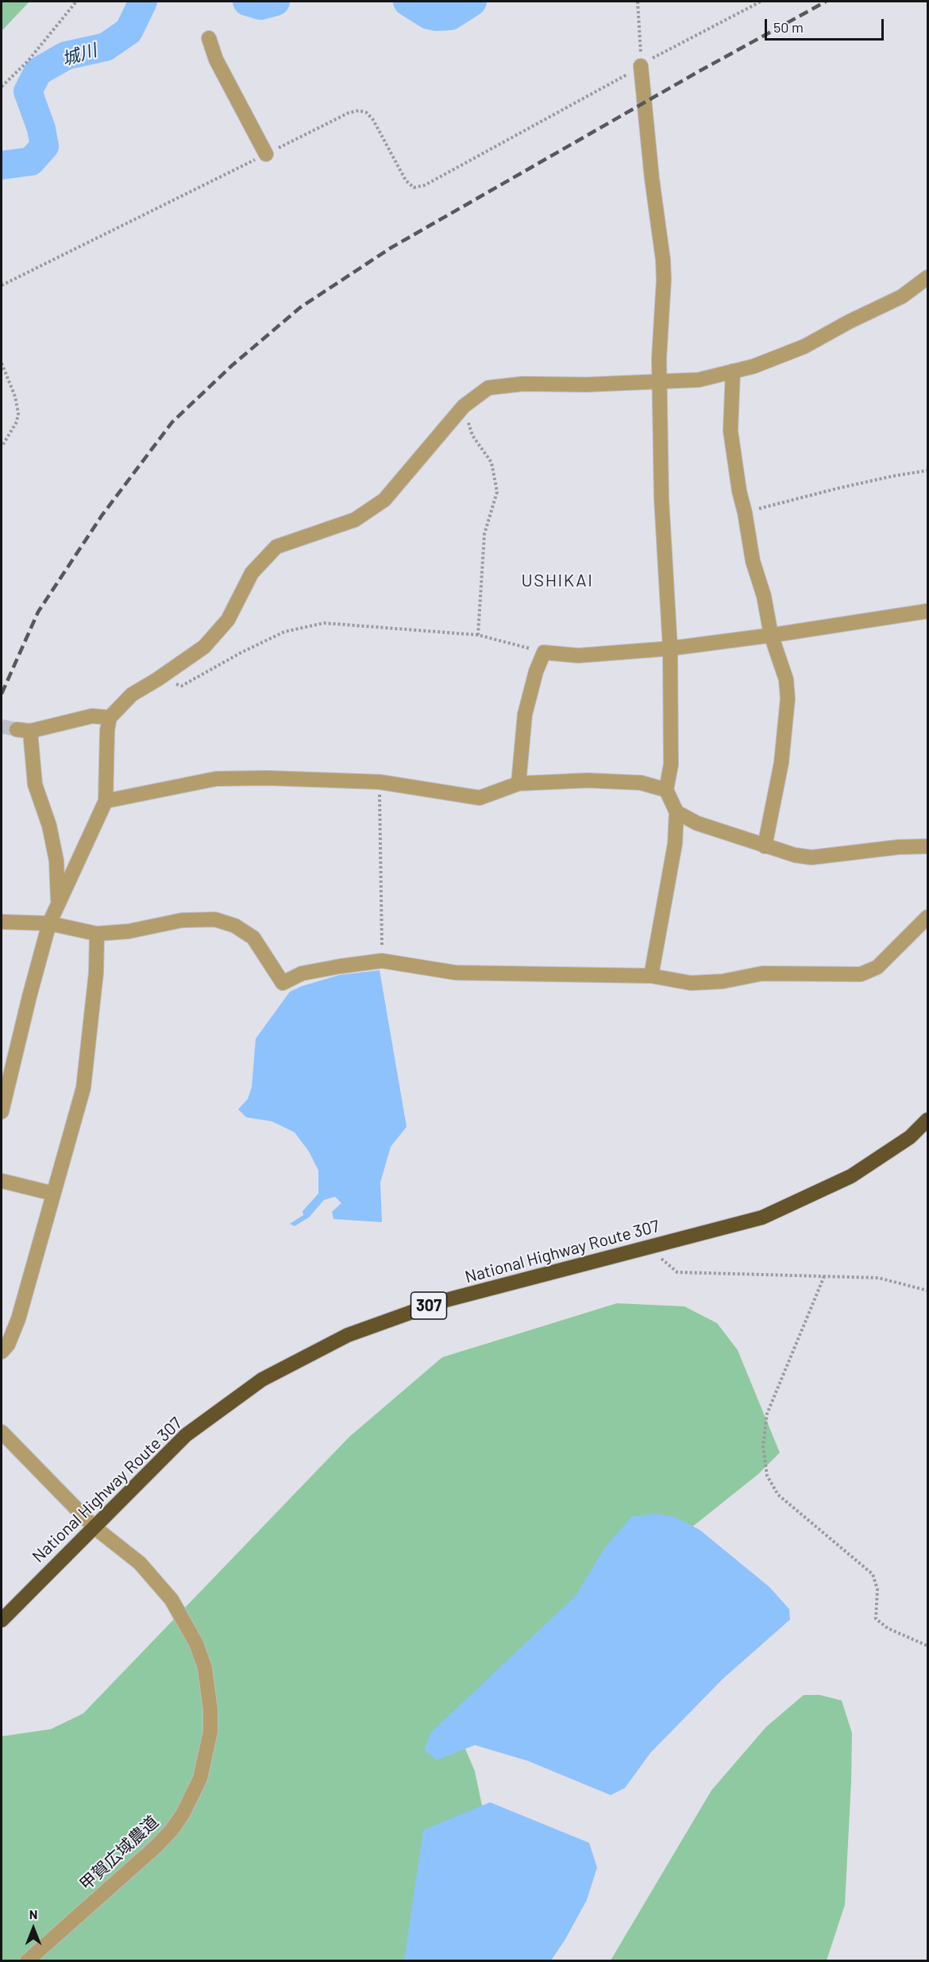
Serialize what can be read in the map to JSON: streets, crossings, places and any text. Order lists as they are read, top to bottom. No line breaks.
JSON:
{"streets":{"highway":["National Highway Route 307","307"],"street":["甲賀広域農道"]},"crossings":[["National Highway Route 307","甲賀広域農道"]],"districts":["USHIKAI"],"water":["城川"],"scale_bar":"50 m","north":"top"}
